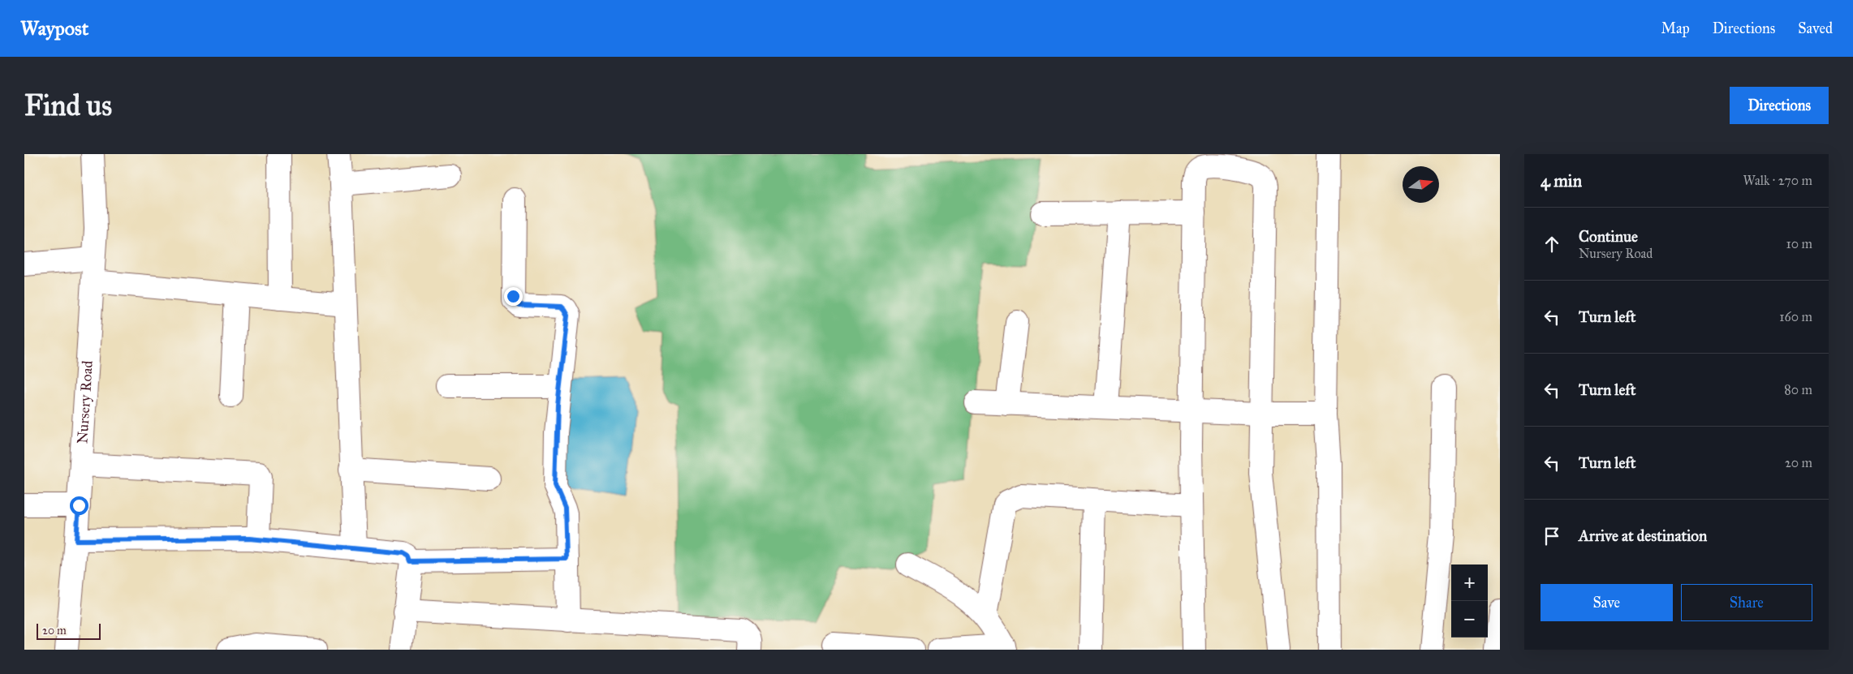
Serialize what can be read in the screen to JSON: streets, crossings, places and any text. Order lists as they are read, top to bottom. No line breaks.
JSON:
{"streets":{"street":["Nursery Road"]},"scale_bar":"20 m","north":"right","page":{"header":"Waypost","nav":["Map","Directions","Saved"],"buttons":["Directions",["Save","Share"]],"title":"Find us","heading":["4 min","Walk · 270 m"],"list":[["Continue","Nursery Road","10 m"],["Turn left","160 m"],["Turn left","80 m"],["Turn left","20 m"],"Arrive at destination"],"map_buttons":["+","−"],"scale":"20 m"}}
